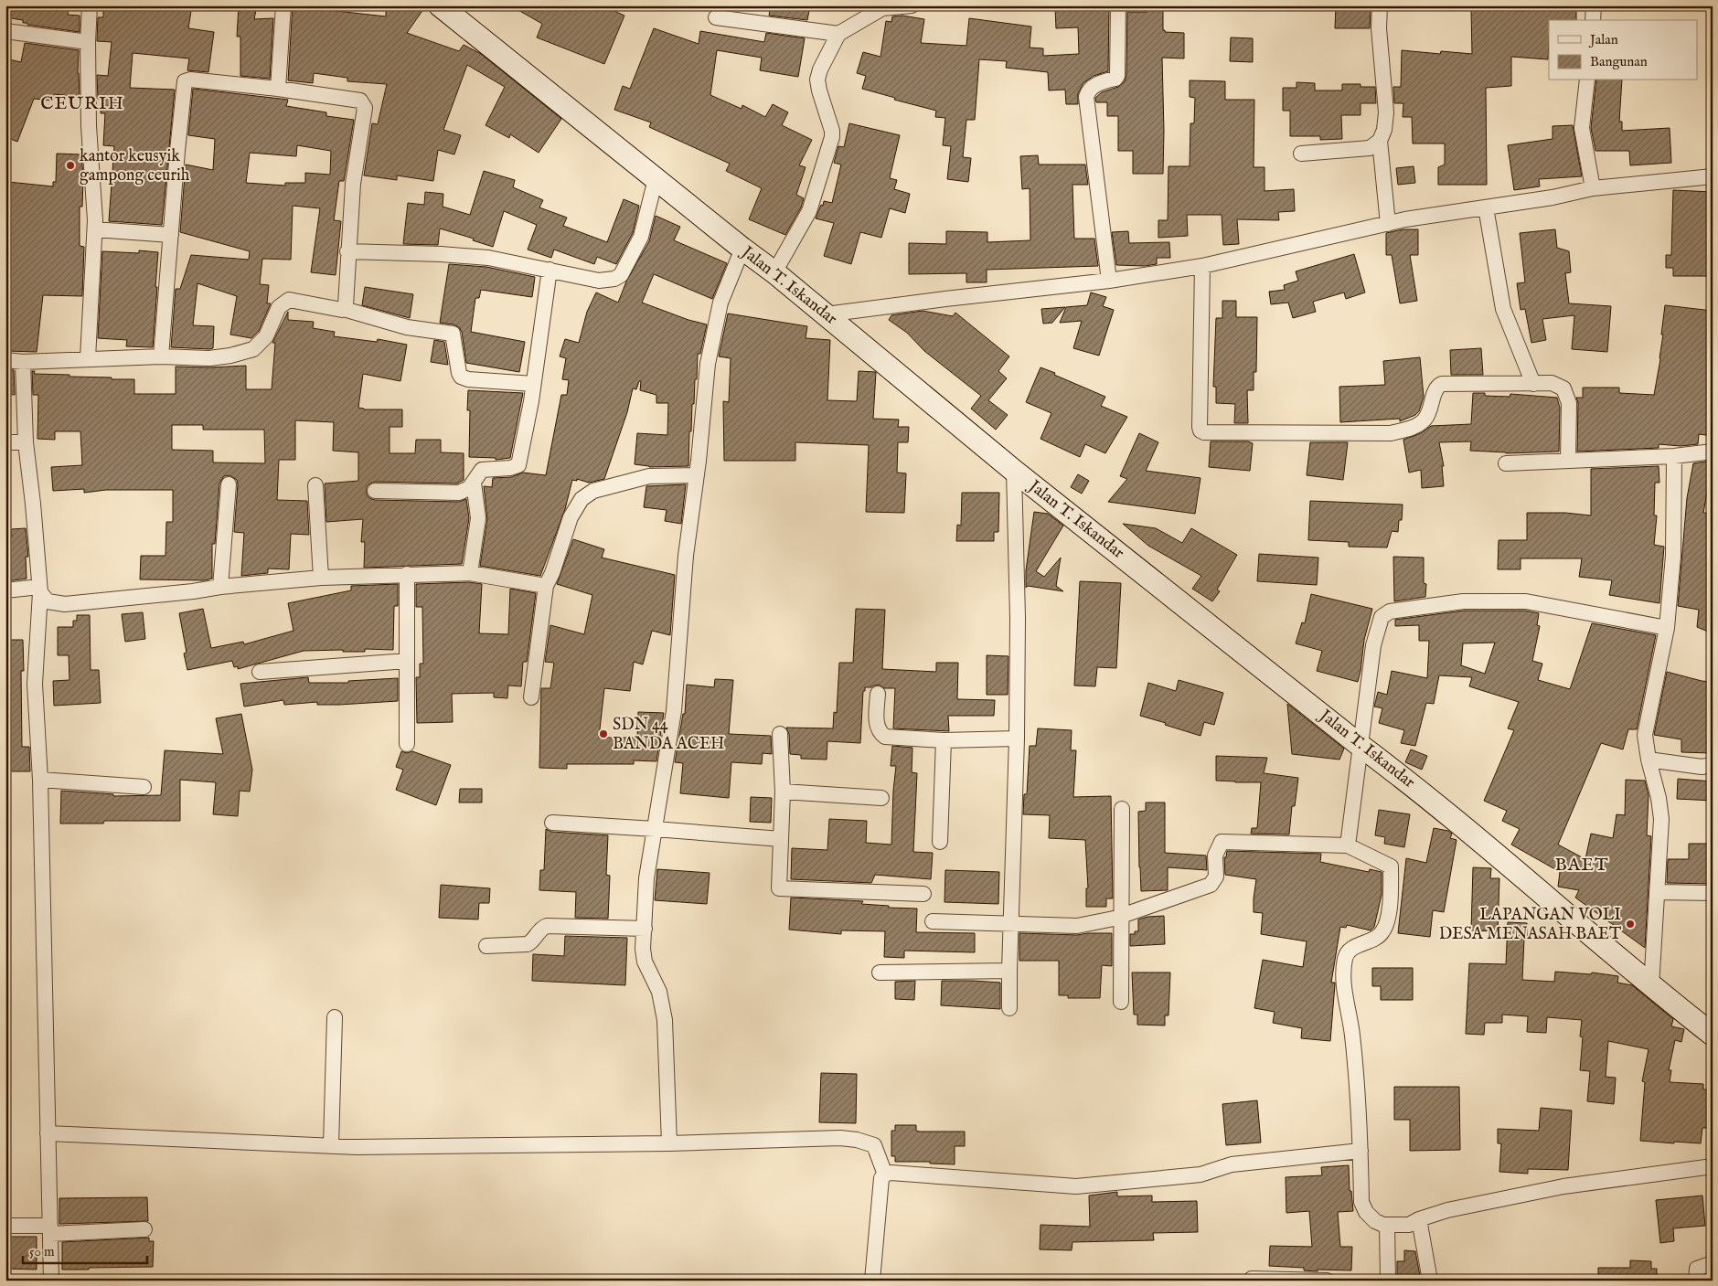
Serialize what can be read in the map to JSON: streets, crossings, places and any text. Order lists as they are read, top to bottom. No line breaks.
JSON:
{"streets":{"street":["Jalan T. Iskandar"]},"districts":["CEURIH","BAET"],"places":["kantor keusyik gampong ceurih","SDN 44 BANDA ACEH","LAPANGAN VOLI DESA MENASAH BAET"],"legend":["Jalan","Bangunan"],"scale_bar":"50 m"}
